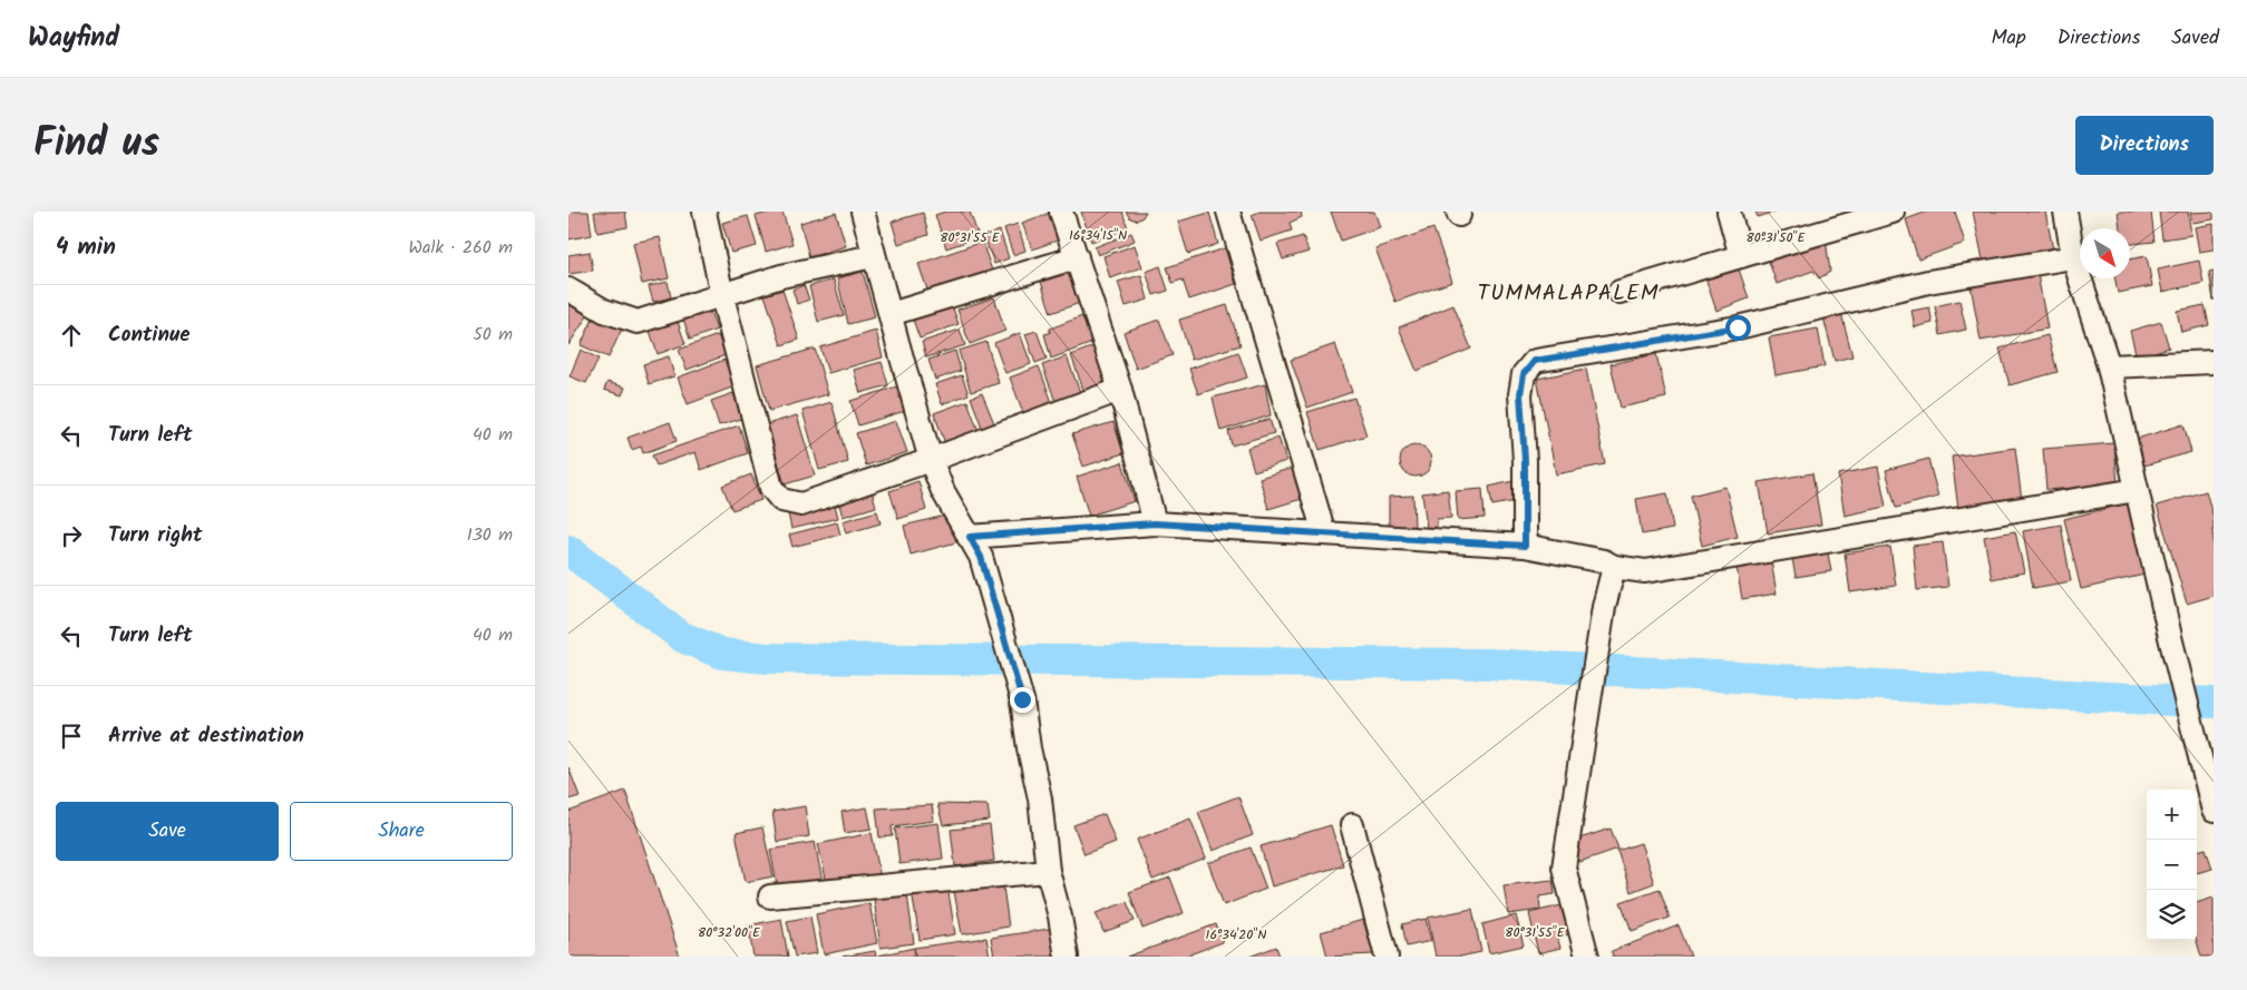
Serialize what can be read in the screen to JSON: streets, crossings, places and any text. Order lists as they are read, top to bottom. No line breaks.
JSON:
{"districts":["TUMMALAPALEM"],"north":"bottom right","page":{"header":"Wayfind","nav":["Map","Directions","Saved"],"title":"Find us","buttons":["Directions",["Save","Share"]],"heading":["4 min","Walk · 260 m"],"list":[["Continue","50 m"],["Turn left","40 m"],["Turn right","130 m"],["Turn left","40 m"],"Arrive at destination"],"map_buttons":["+","−"]},"coordinates":["16°34'15\"N","80°31'55\"E","80°31'50\"E","80°32'00\"E","16°34'20\"N"]}
